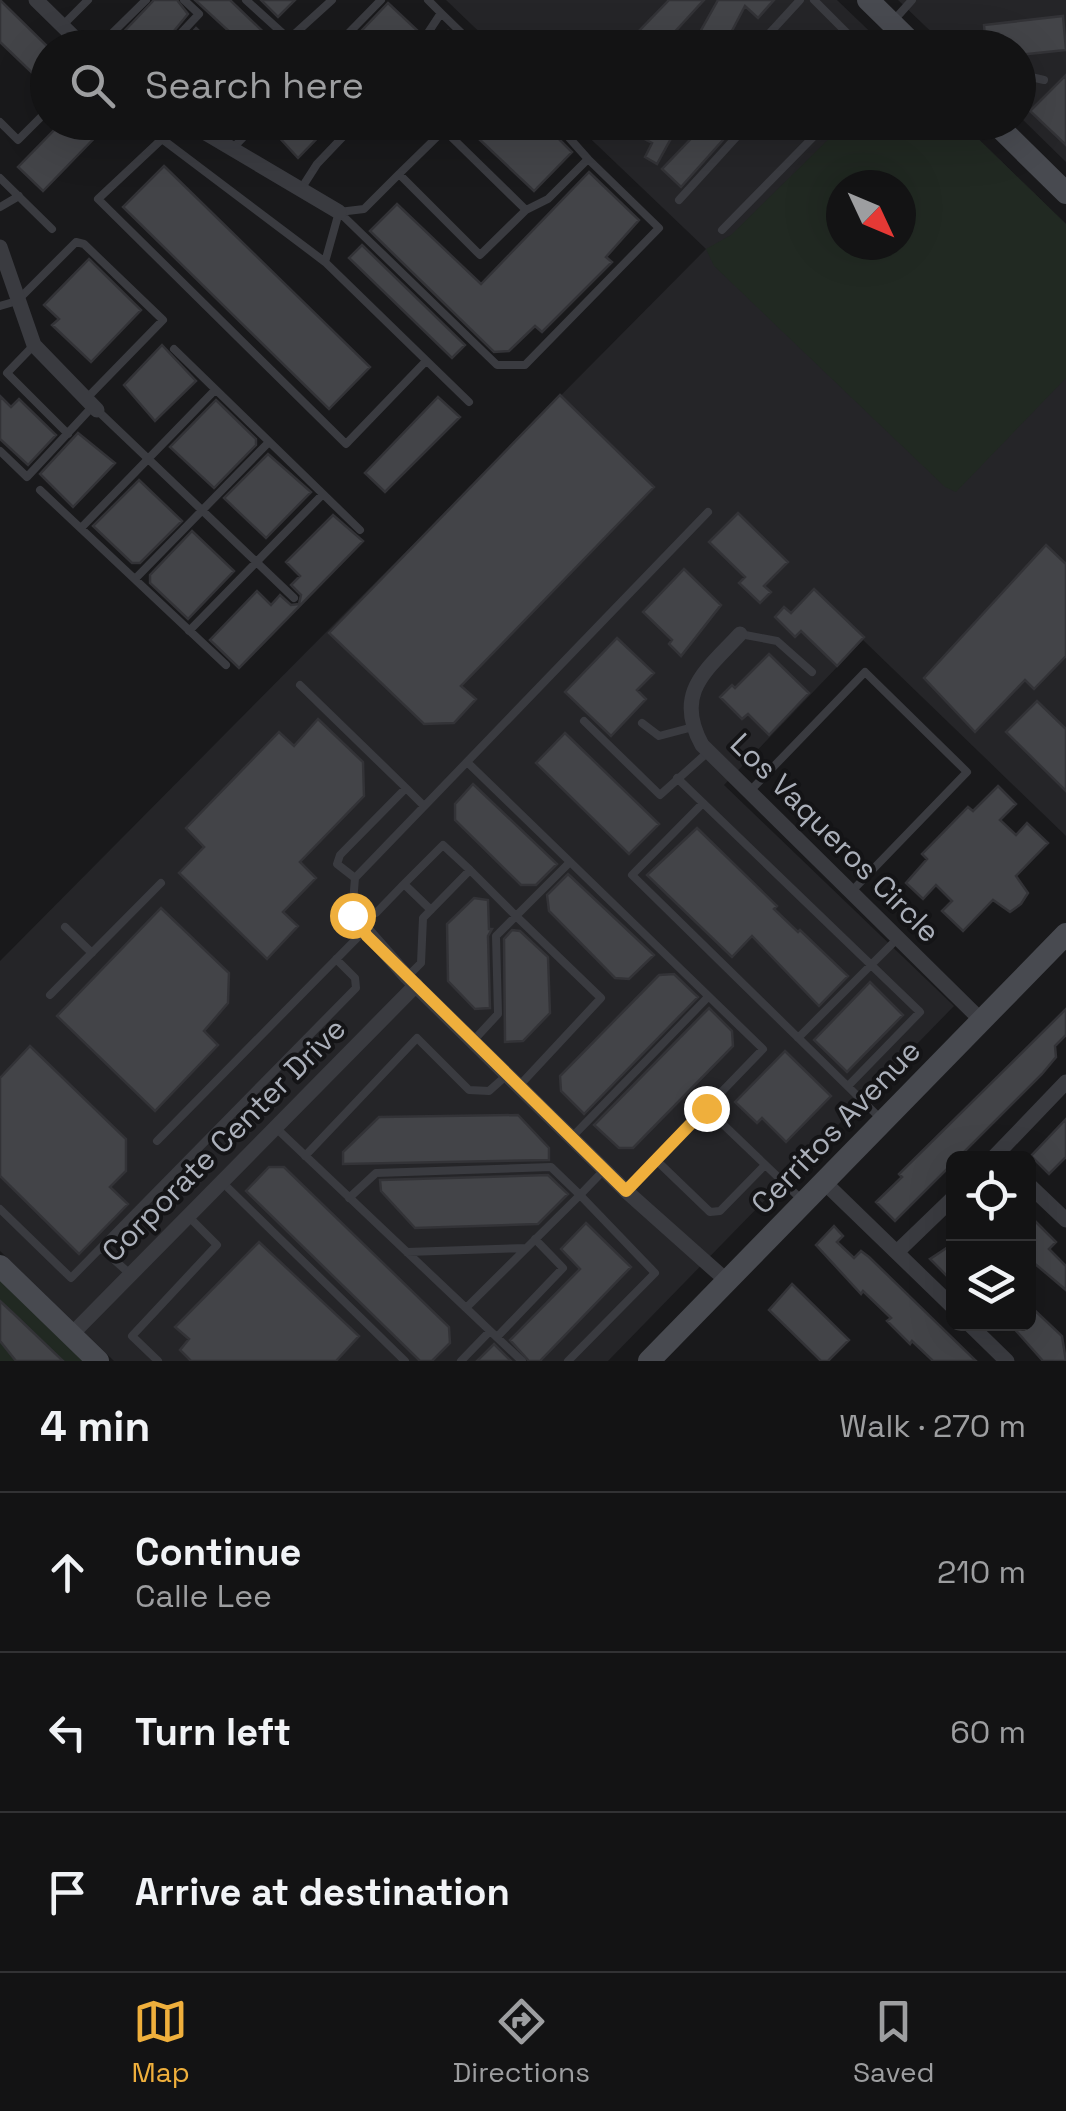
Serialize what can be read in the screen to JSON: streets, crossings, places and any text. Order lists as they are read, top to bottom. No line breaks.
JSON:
{"streets":{"main road":["Cerritos Avenue"],"street":["Los Vaqueros Circle","Corporate Center Drive"]},"crossings":[["Los Vaqueros Circle","Cerritos Avenue"]],"north":"bottom right","page":{"search":"Search here","heading":["4 min","Walk · 270 m"],"list":[["Continue","Calle Lee","210 m"],["Turn left","60 m"],"Arrive at destination"],"nav":["Map","Directions","Saved"]}}
